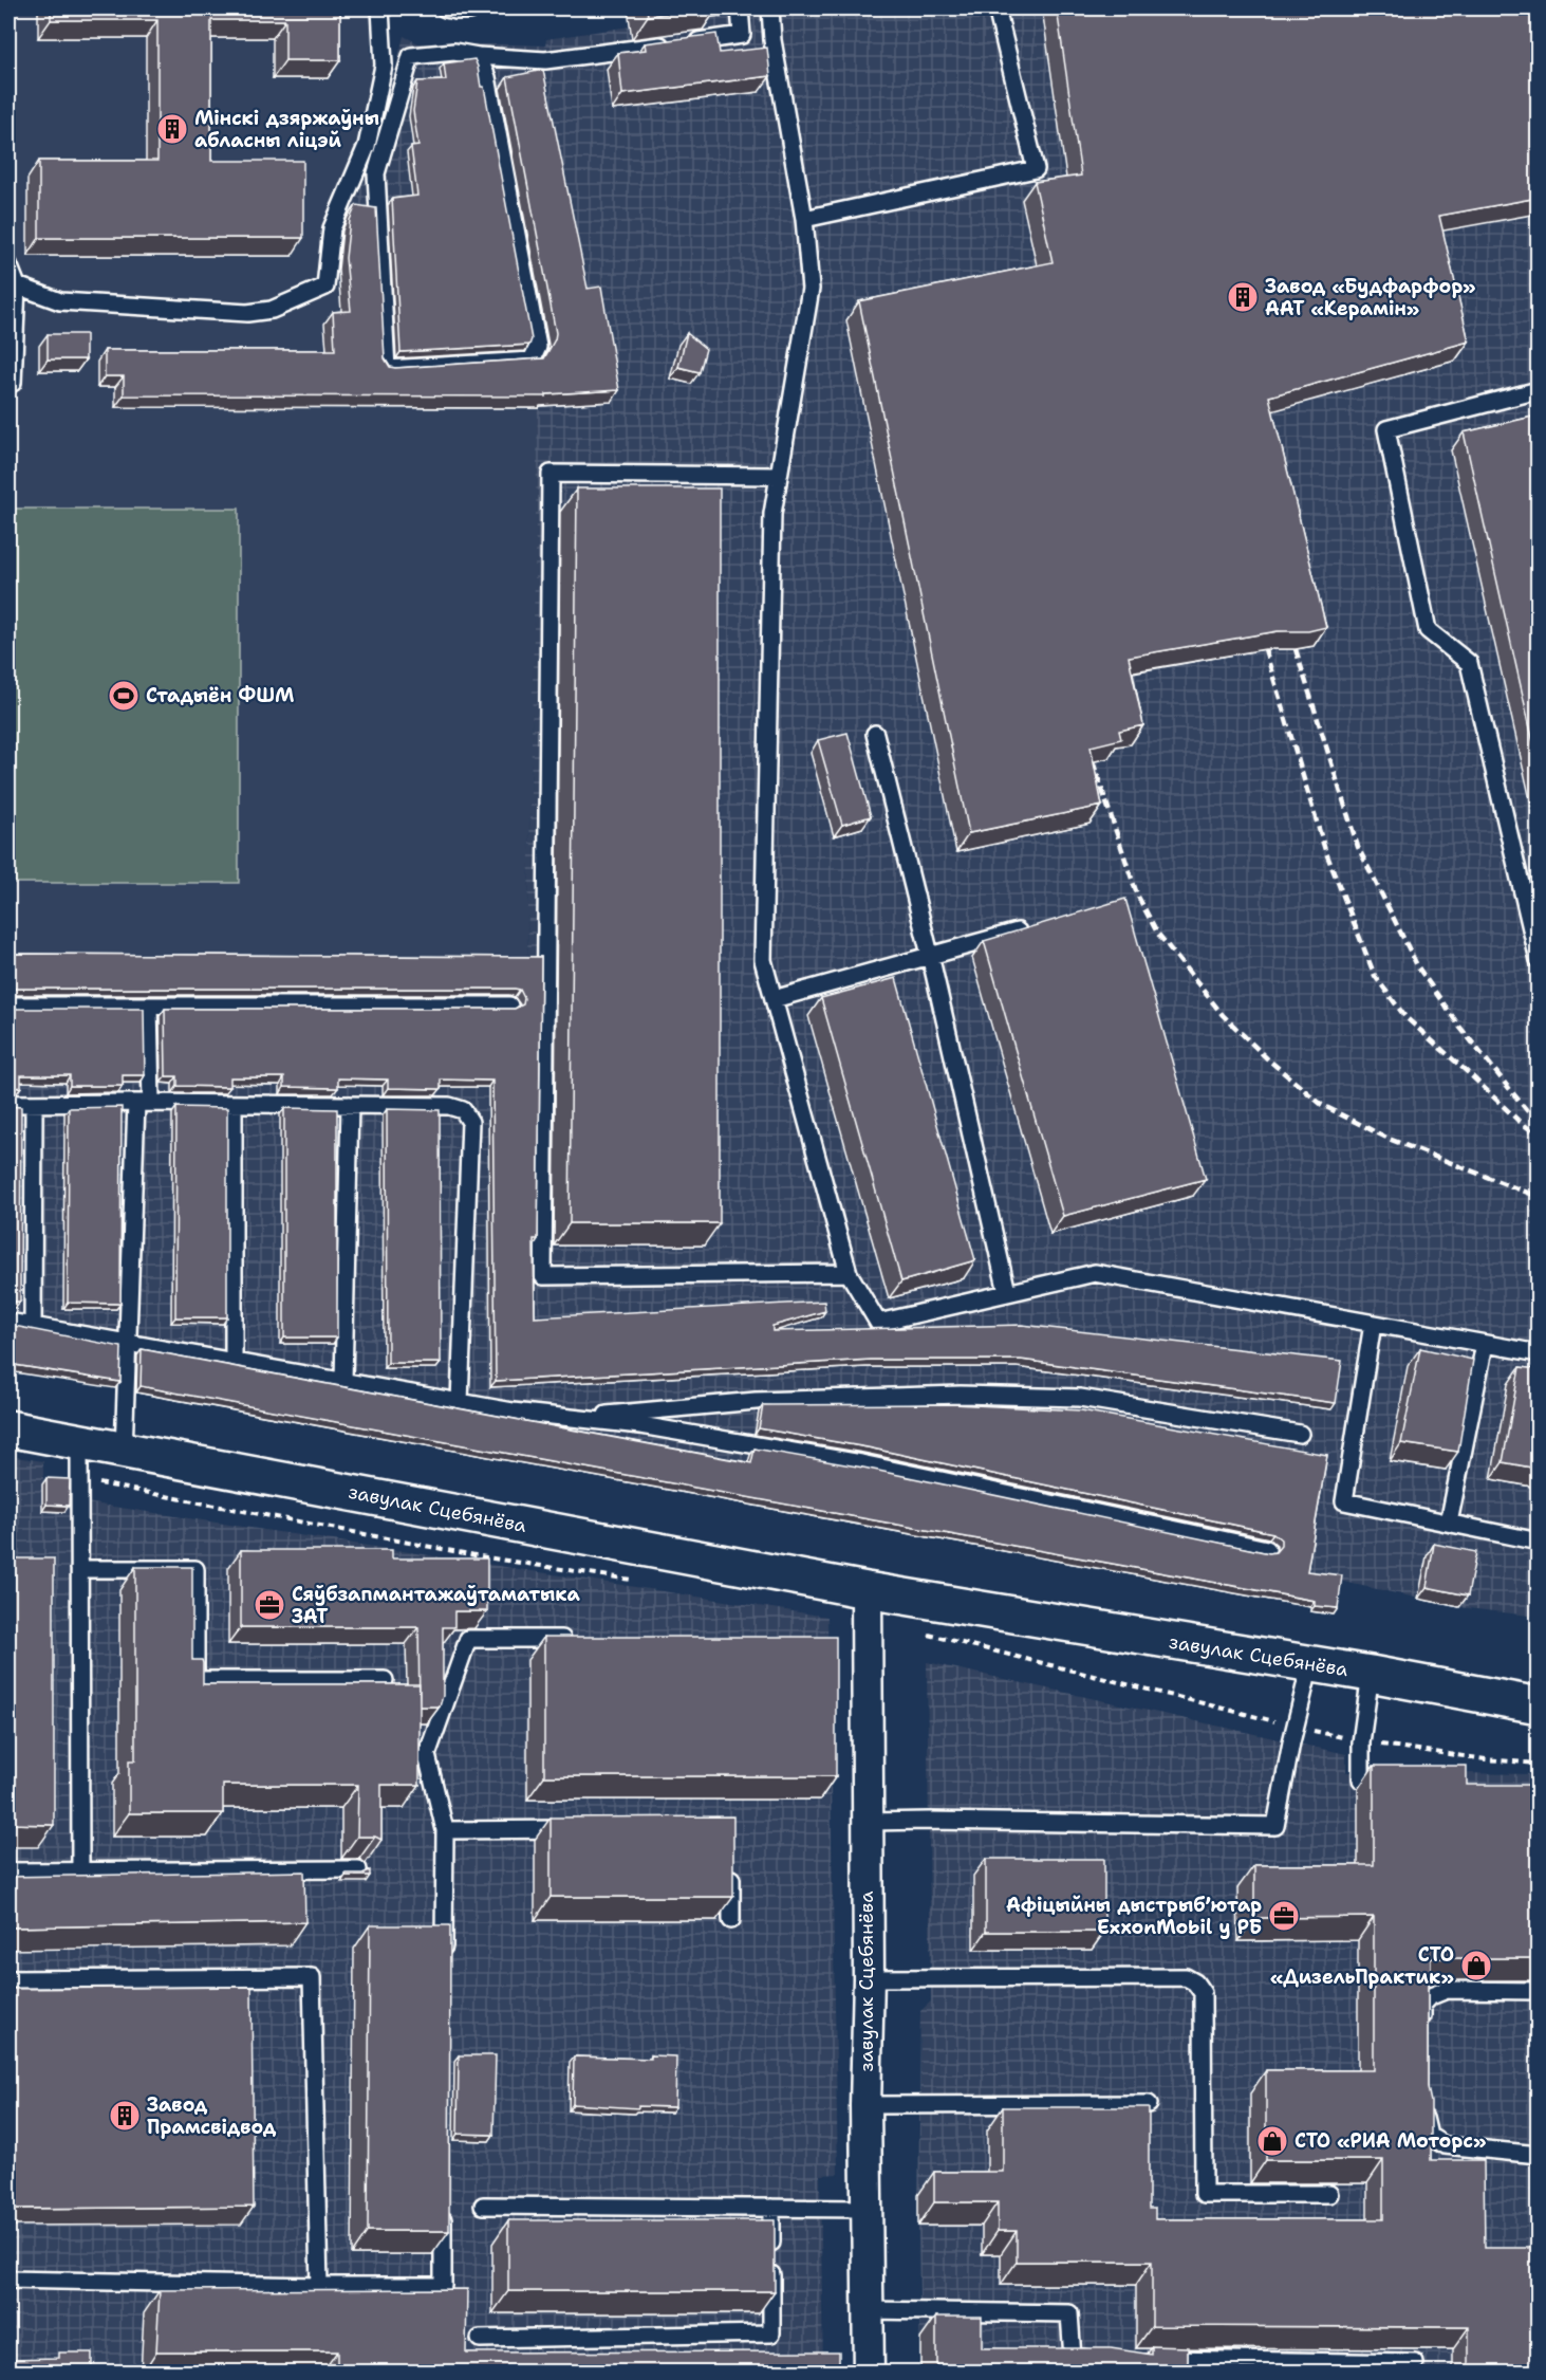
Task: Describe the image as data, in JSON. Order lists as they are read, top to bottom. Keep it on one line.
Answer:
{"streets":{"street":["завулак Сцебянёва"]},"places":{"building":["Мінскі дзяржаўны абласны ліцэй","Завод «Будфарфор» ААТ «Керамін»","Завод Прамсвідвод"],"sports":["Стадыён ФШМ"],"office":["Сяўбзапмантажаўтаматыка ЗАТ","Афіцыйны дыстрыбʼютар ExxonMobil у РБ"],"shop":["СТО «ДизельПрактик»","СТО «РИА Моторс»"]}}
